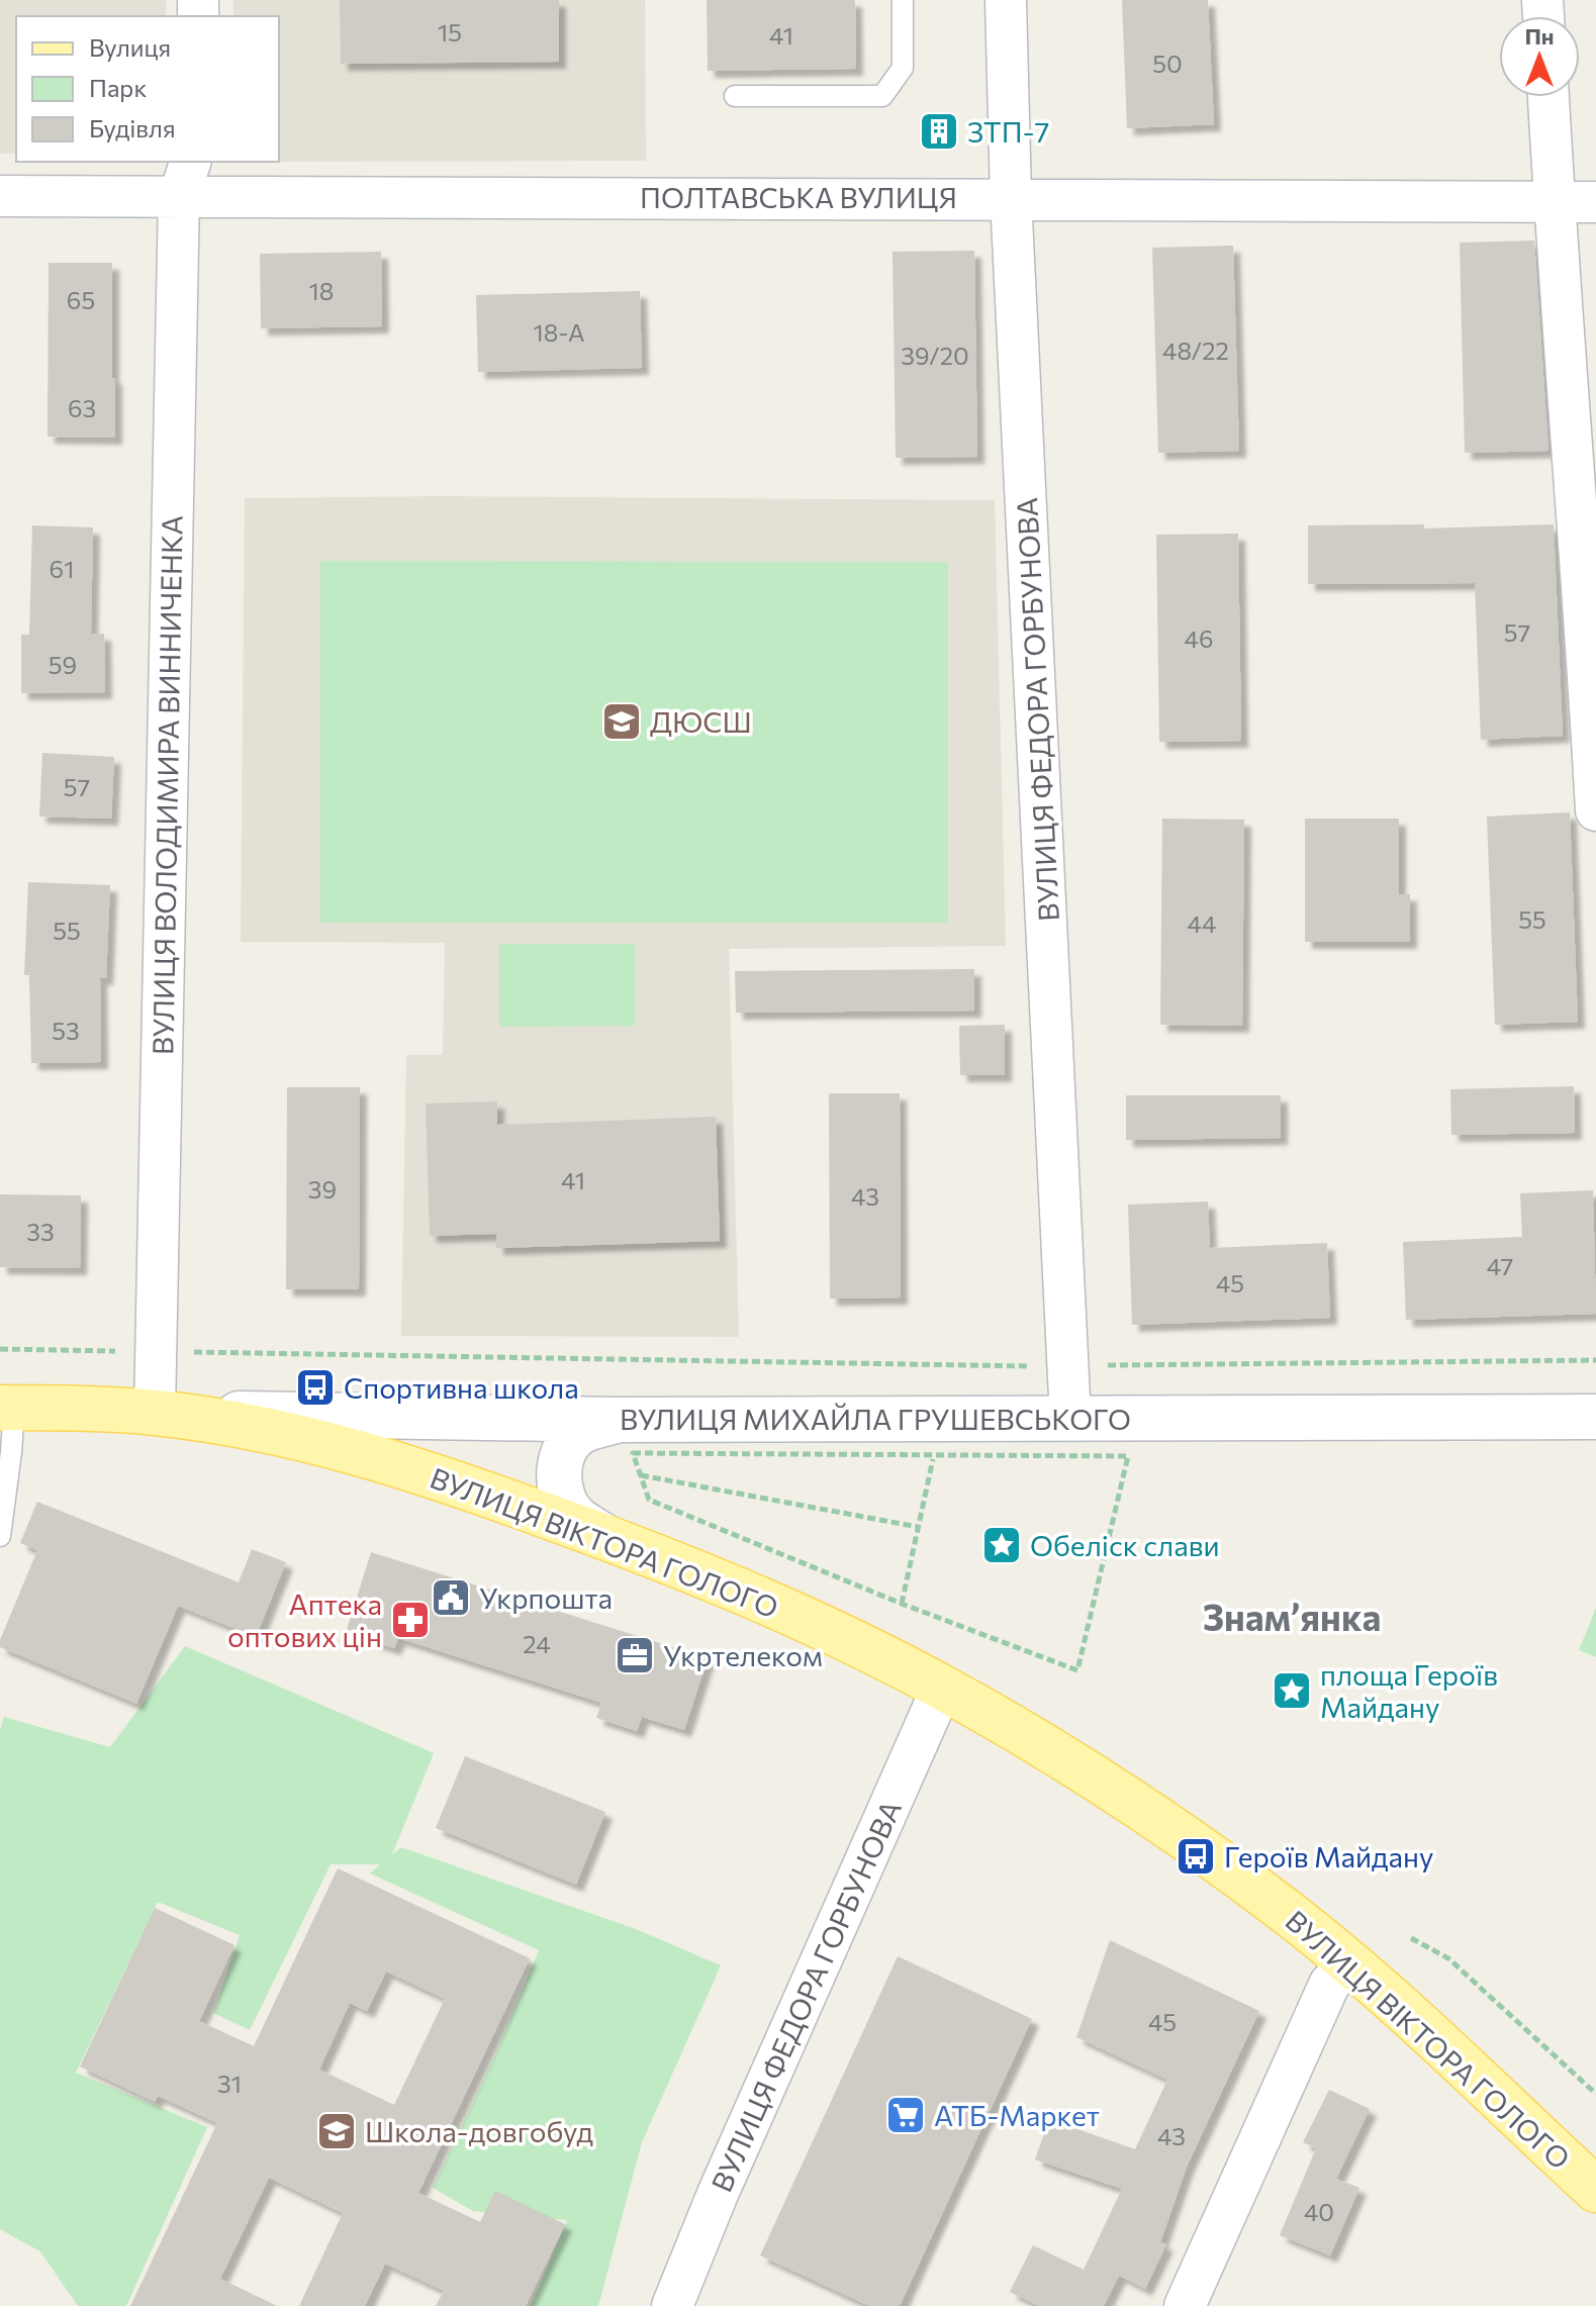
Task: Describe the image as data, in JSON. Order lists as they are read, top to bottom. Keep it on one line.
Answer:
{"streets":{"main road":["ВУЛИЦЯ МИХАЙЛА ГРУШЕВСЬКОГО","ВУЛИЦЯ ВІКТОРА ГОЛОГО"],"street":["ПОЛТАВСЬКА ВУЛИЦЯ","ВУЛИЦЯ ФЕДОРА ГОРБУНОВА","ВУЛИЦЯ ВОЛОДИМИРА ВИННИЧЕНКА"]},"crossings":[["ПОЛТАВСЬКА ВУЛИЦЯ","ВУЛИЦЯ ФЕДОРА ГОРБУНОВА"],["ПОЛТАВСЬКА ВУЛИЦЯ","ВУЛИЦЯ ВОЛОДИМИРА ВИННИЧЕНКА"],["ВУЛИЦЯ ФЕДОРА ГОРБУНОВА","ВУЛИЦЯ МИХАЙЛА ГРУШЕВСЬКОГО"],["ВУЛИЦЯ ФЕДОРА ГОРБУНОВА","ВУЛИЦЯ ВІКТОРА ГОЛОГО"],["ВУЛИЦЯ ВОЛОДИМИРА ВИННИЧЕНКА","ВУЛИЦЯ МИХАЙЛА ГРУШЕВСЬКОГО"],["ВУЛИЦЯ МИХАЙЛА ГРУШЕВСЬКОГО","ВУЛИЦЯ ВІКТОРА ГОЛОГО"]],"districts":["Знам’янка"],"places":{"building":["ЗТП-7"],"school or university":["ДЮСШ","Школа-довгобуд"],"bus stop":["Спортивна школа","Героїв Майдану"],"place":["Обеліск слави","площа Героїв Майдану"],"public building":["Укрпошта"],"pharmacy":["Аптека оптових цін"],"office":["Укртелеком"],"supermarket":["АТБ-Маркет"]},"house_numbers":["15","41","50","18","65","18-А","48/22","39/20","63","61","57","46","59","57","55","44","55","53","41","39","43","33","47","45","24","45","31","43","40"],"legend":["Вулиця","Парк","Будівля"],"north":"top"}
